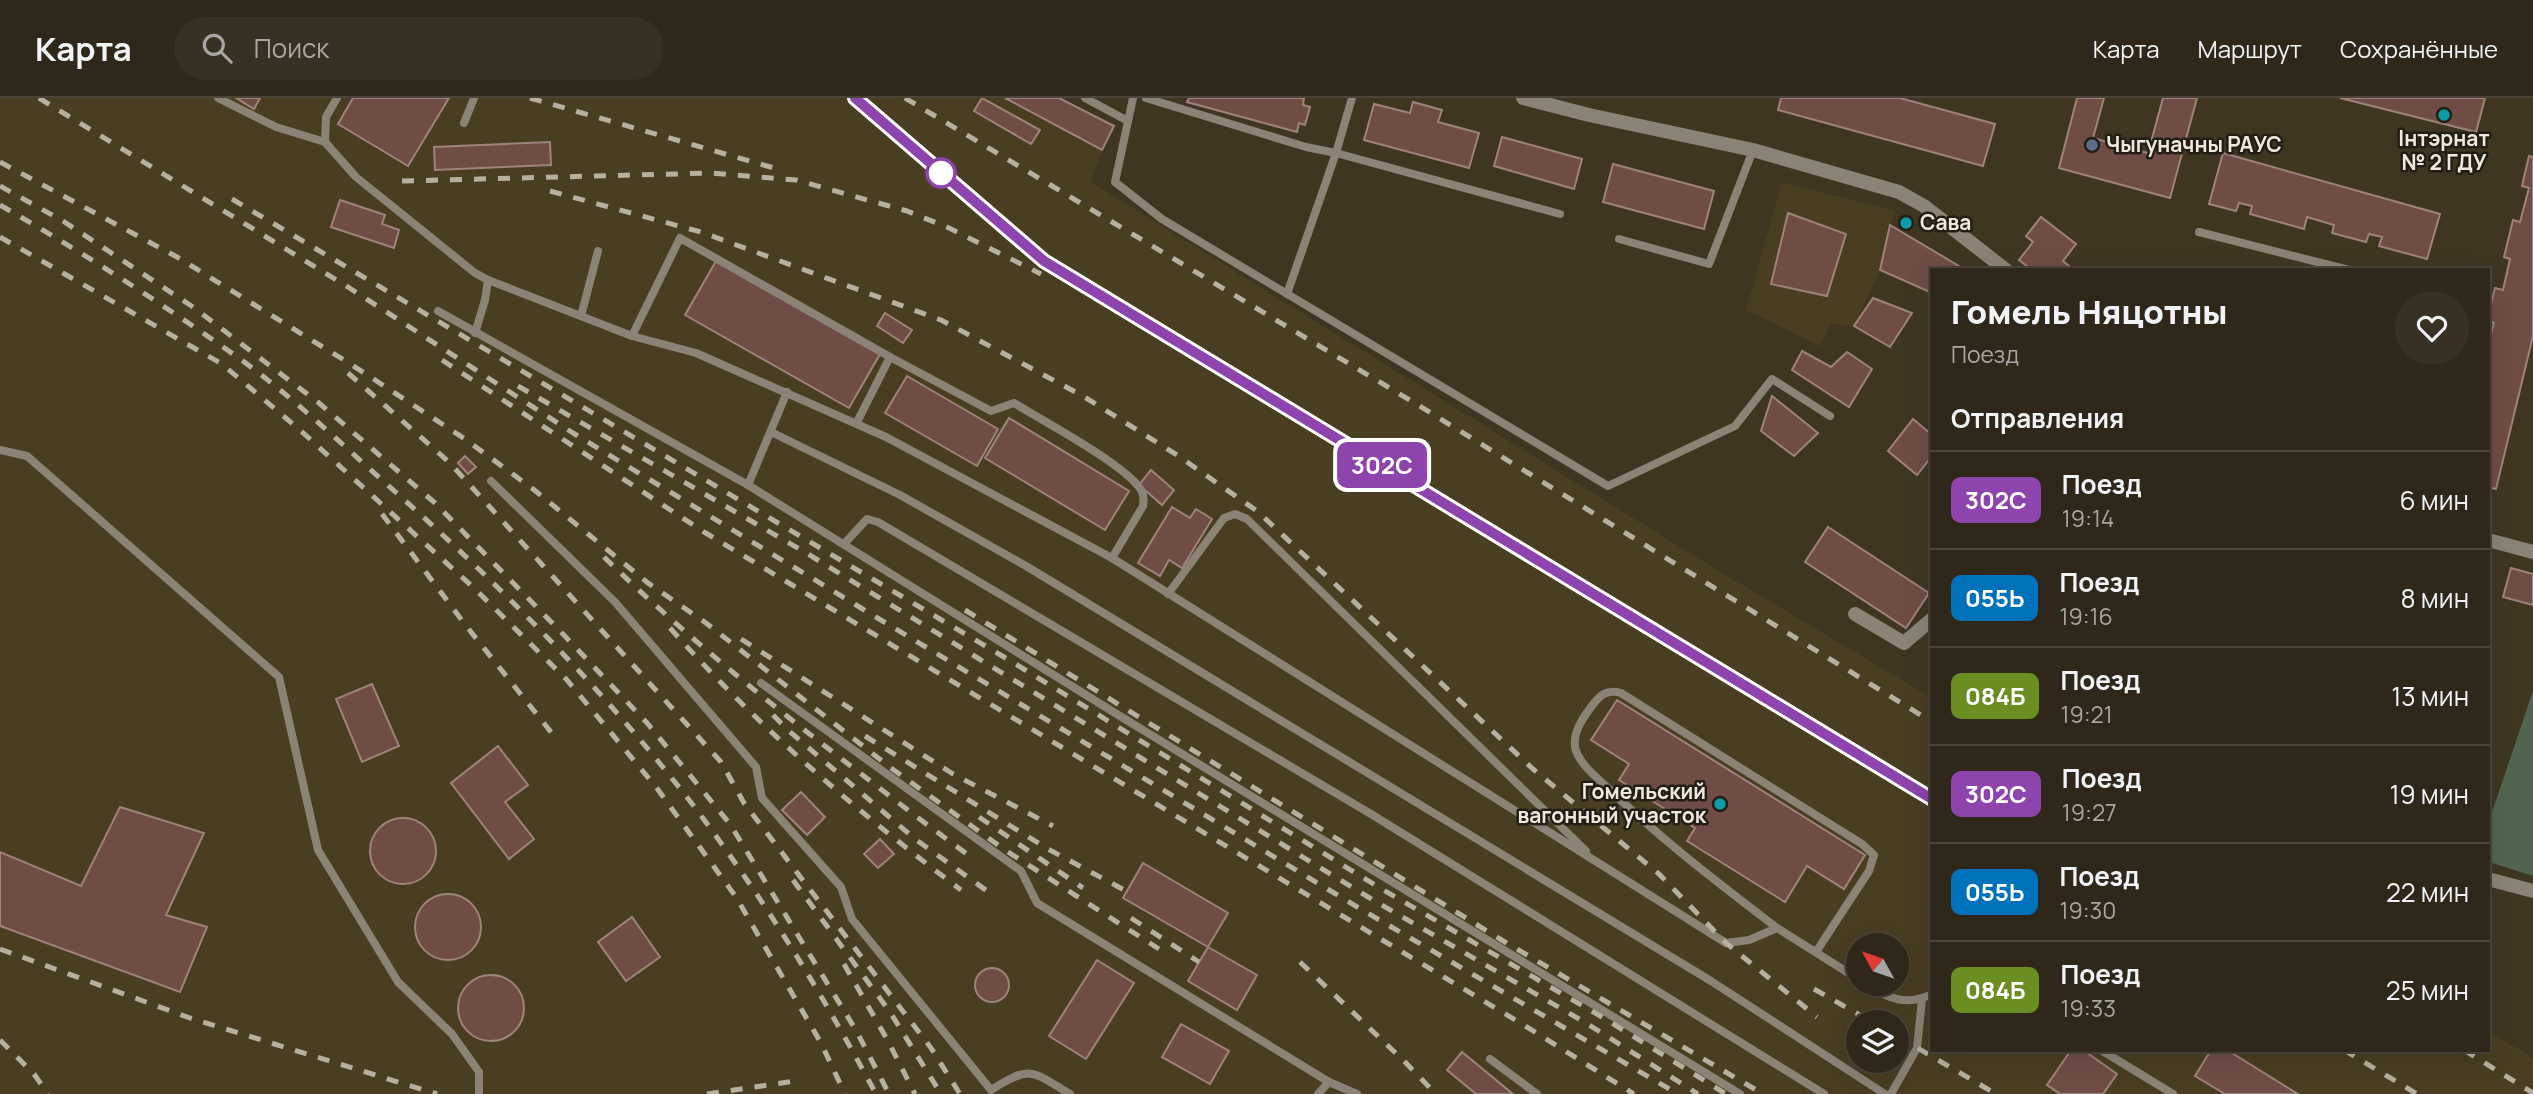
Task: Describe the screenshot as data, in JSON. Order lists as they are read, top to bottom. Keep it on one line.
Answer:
{"places":["Інтэрнат № 2 ГДУ","Чыгуначны РАУС","Сава","Гомельский вагонный участок"],"north":"top left","page":{"header":"Карта","search":"Поиск","nav":["Карта","Маршрут","Сохранённые"],"on_map":"302С","heading":[["Гомель Няцотны","Поезд"],"Отправления"],"list":[{"mark":"302С","name":"Поезд","note":"19:14","value":"6 мин"},{"mark":"055Ь","name":"Поезд","note":"19:16","value":"8 мин"},{"mark":"084Б","name":"Поезд","note":"19:21","value":"13 мин"},{"mark":"302С","name":"Поезд","note":"19:27","value":"19 мин"},{"mark":"055Ь","name":"Поезд","note":"19:30","value":"22 мин"},{"mark":"084Б","name":"Поезд","note":"19:33","value":"25 мин"}]}}
